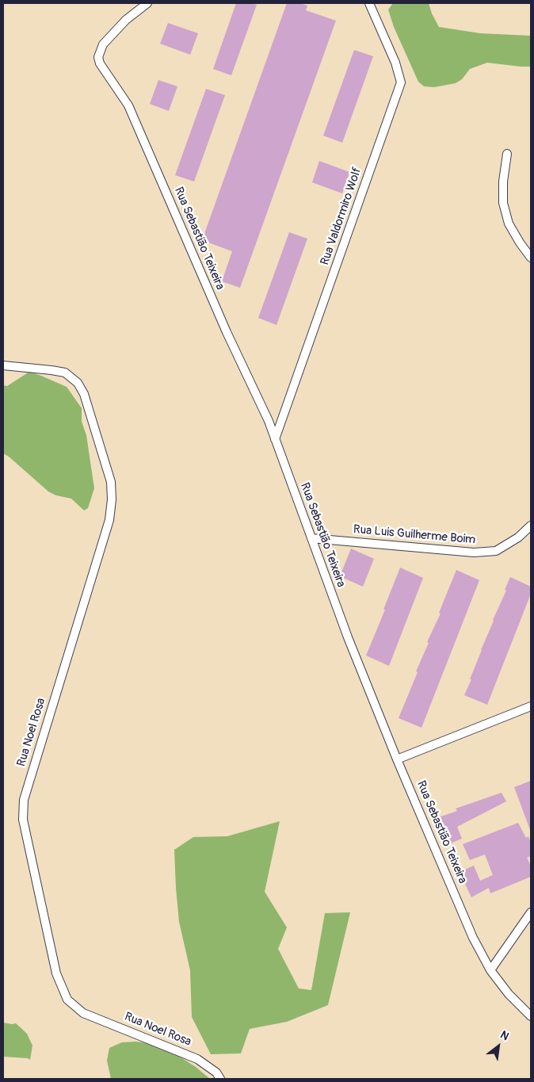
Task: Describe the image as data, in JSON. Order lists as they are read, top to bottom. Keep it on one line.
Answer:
{"streets":{"street":["Rua Valdormiro Wolf","Rua Sebastião Teixeira","Rua Luis Guilherme Boim","Rua Noel Rosa"]},"crossings":[["Rua Valdormiro Wolf","Rua Sebastião Teixeira"],["Rua Sebastião Teixeira","Rua Luis Guilherme Boim"]],"north":"top right"}
